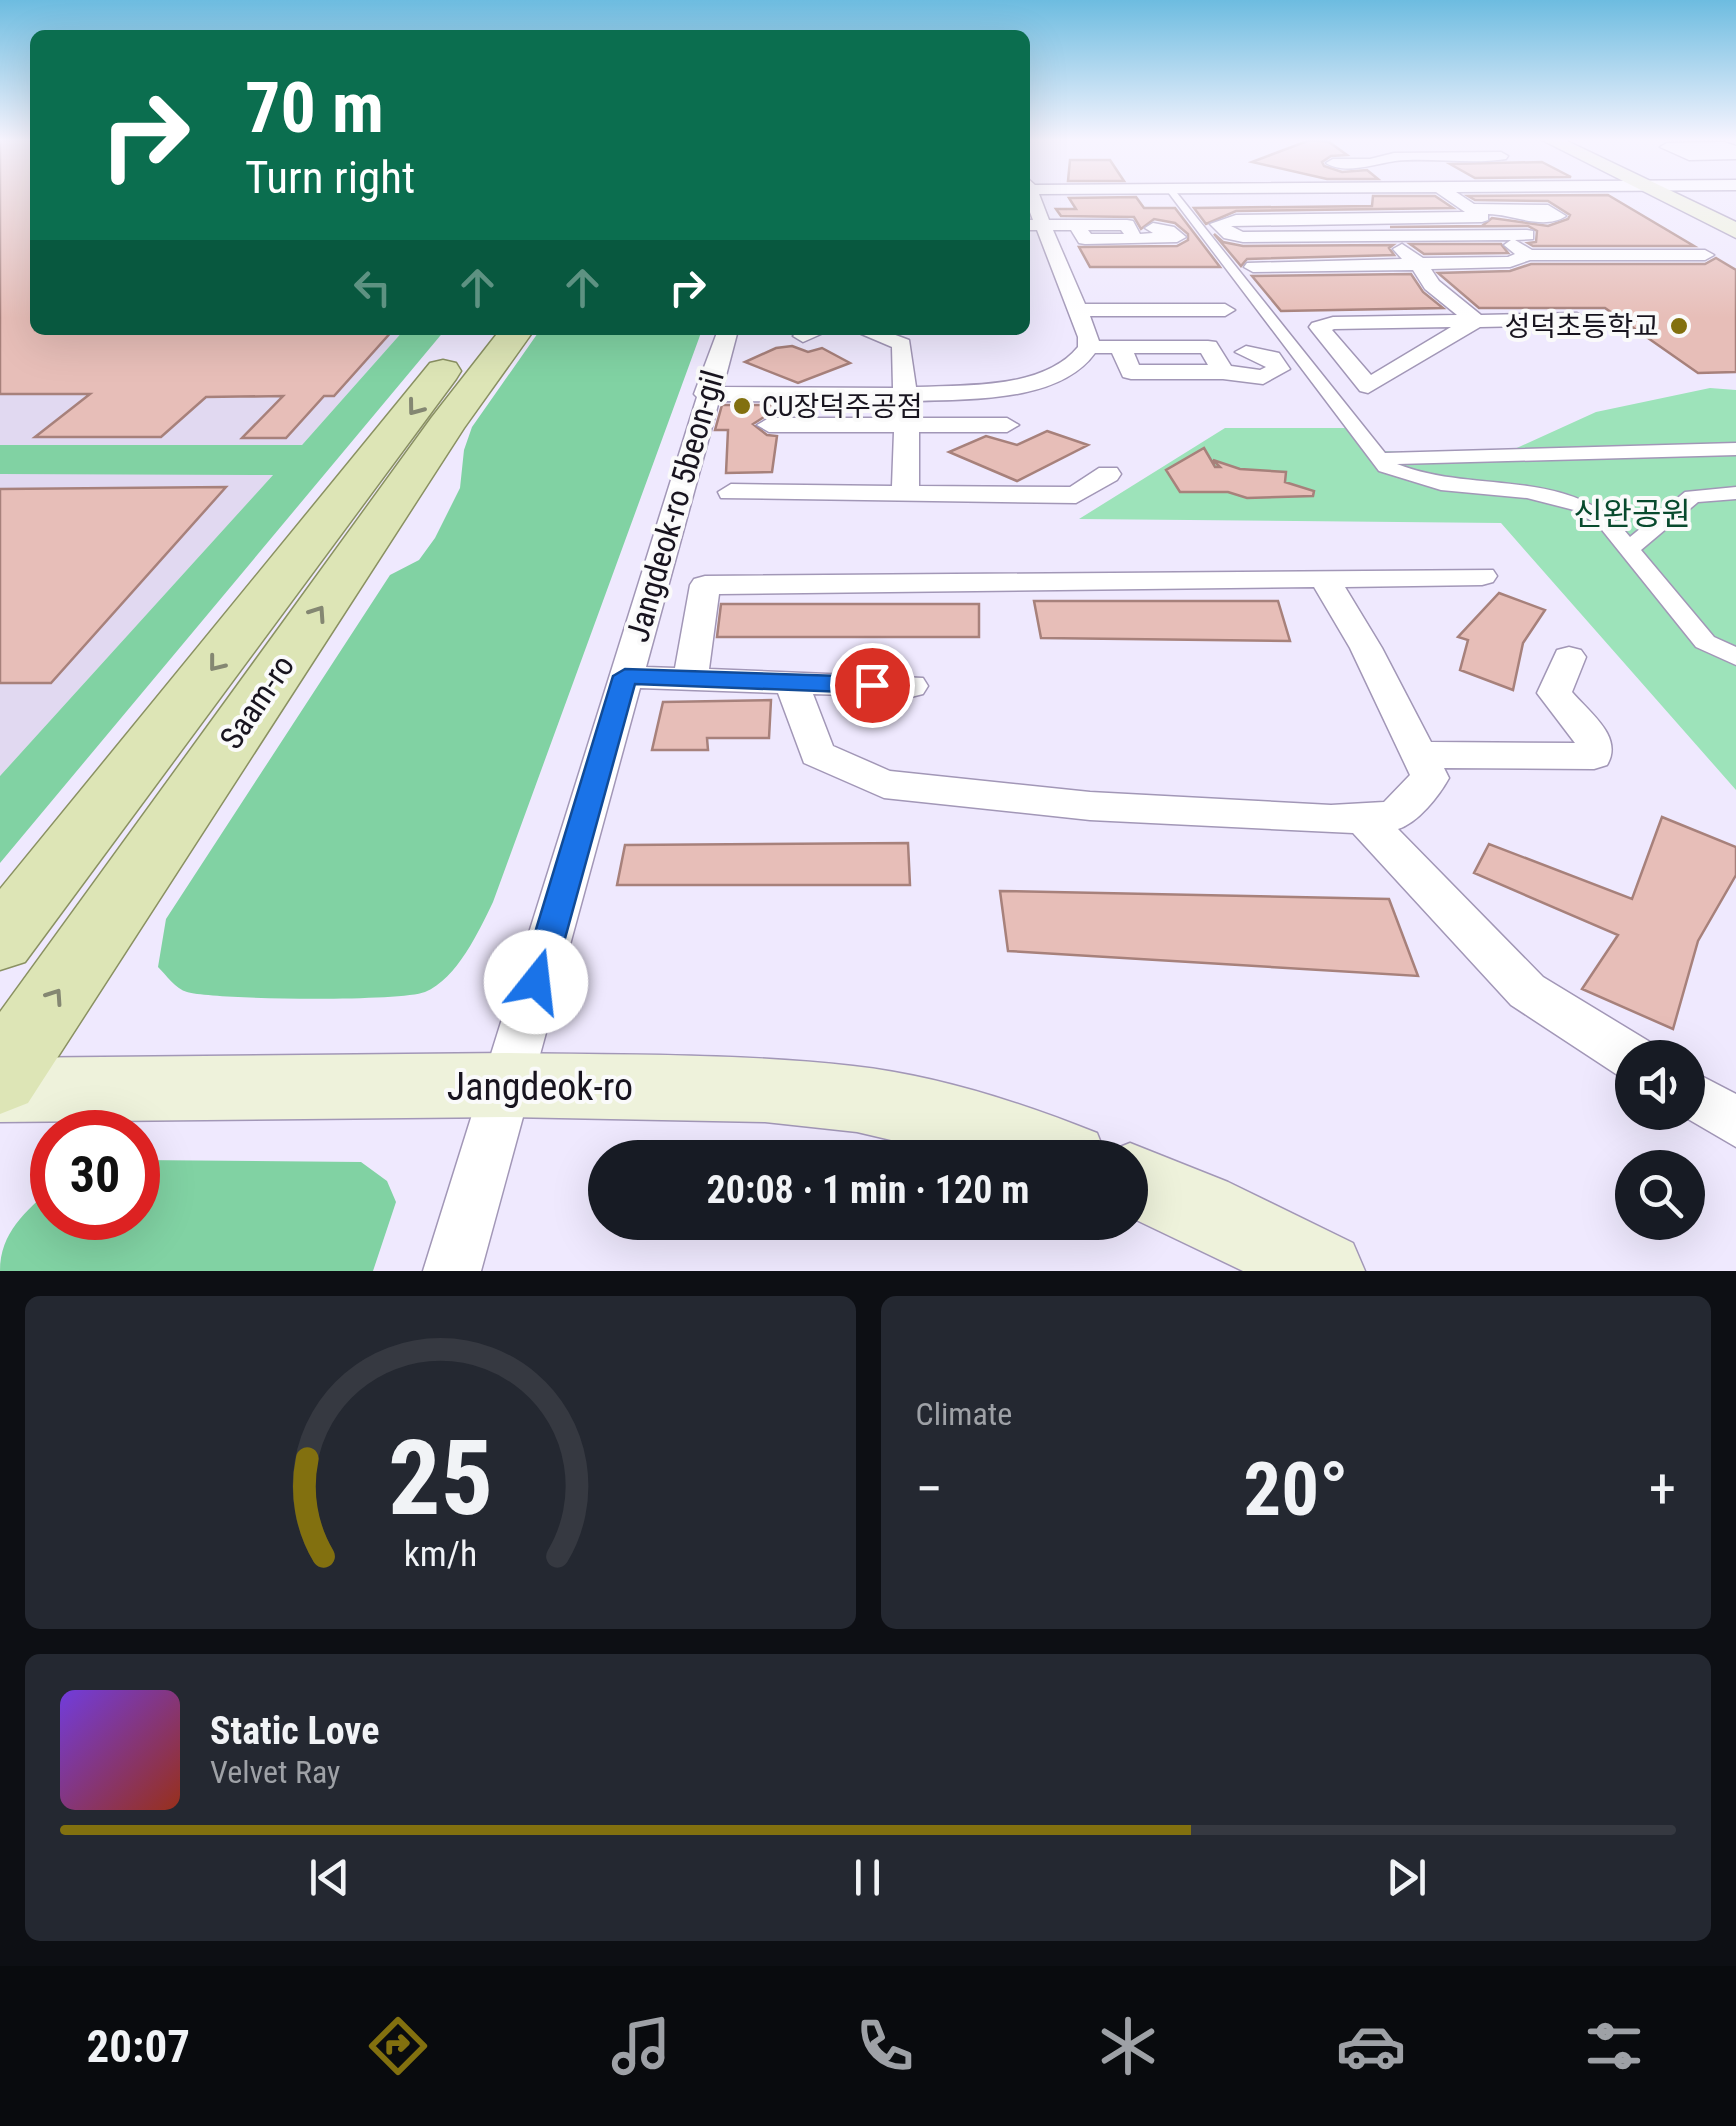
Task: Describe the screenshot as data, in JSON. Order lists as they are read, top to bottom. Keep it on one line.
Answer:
{"streets":{"main road":["Saam-ro","Jangdeok-ro"],"street":["Jangdeok-ro 5beon-gil"]},"crossings":[["Jangdeok-ro 5beon-gil","Jangdeok-ro"]],"parks":["신완공원"],"places":["성덕초등학교","CU장덕주공점"],"page":{"turn":["70 m","Turn right"],"limit":"30","trip":"20:08 · 1 min · 120 m","tile":"Climate","heat":["−","20°","+"],"song":["Static Love","Velvet Ray"],"tabs":"20:07","gauge":["25","km/h"]}}
